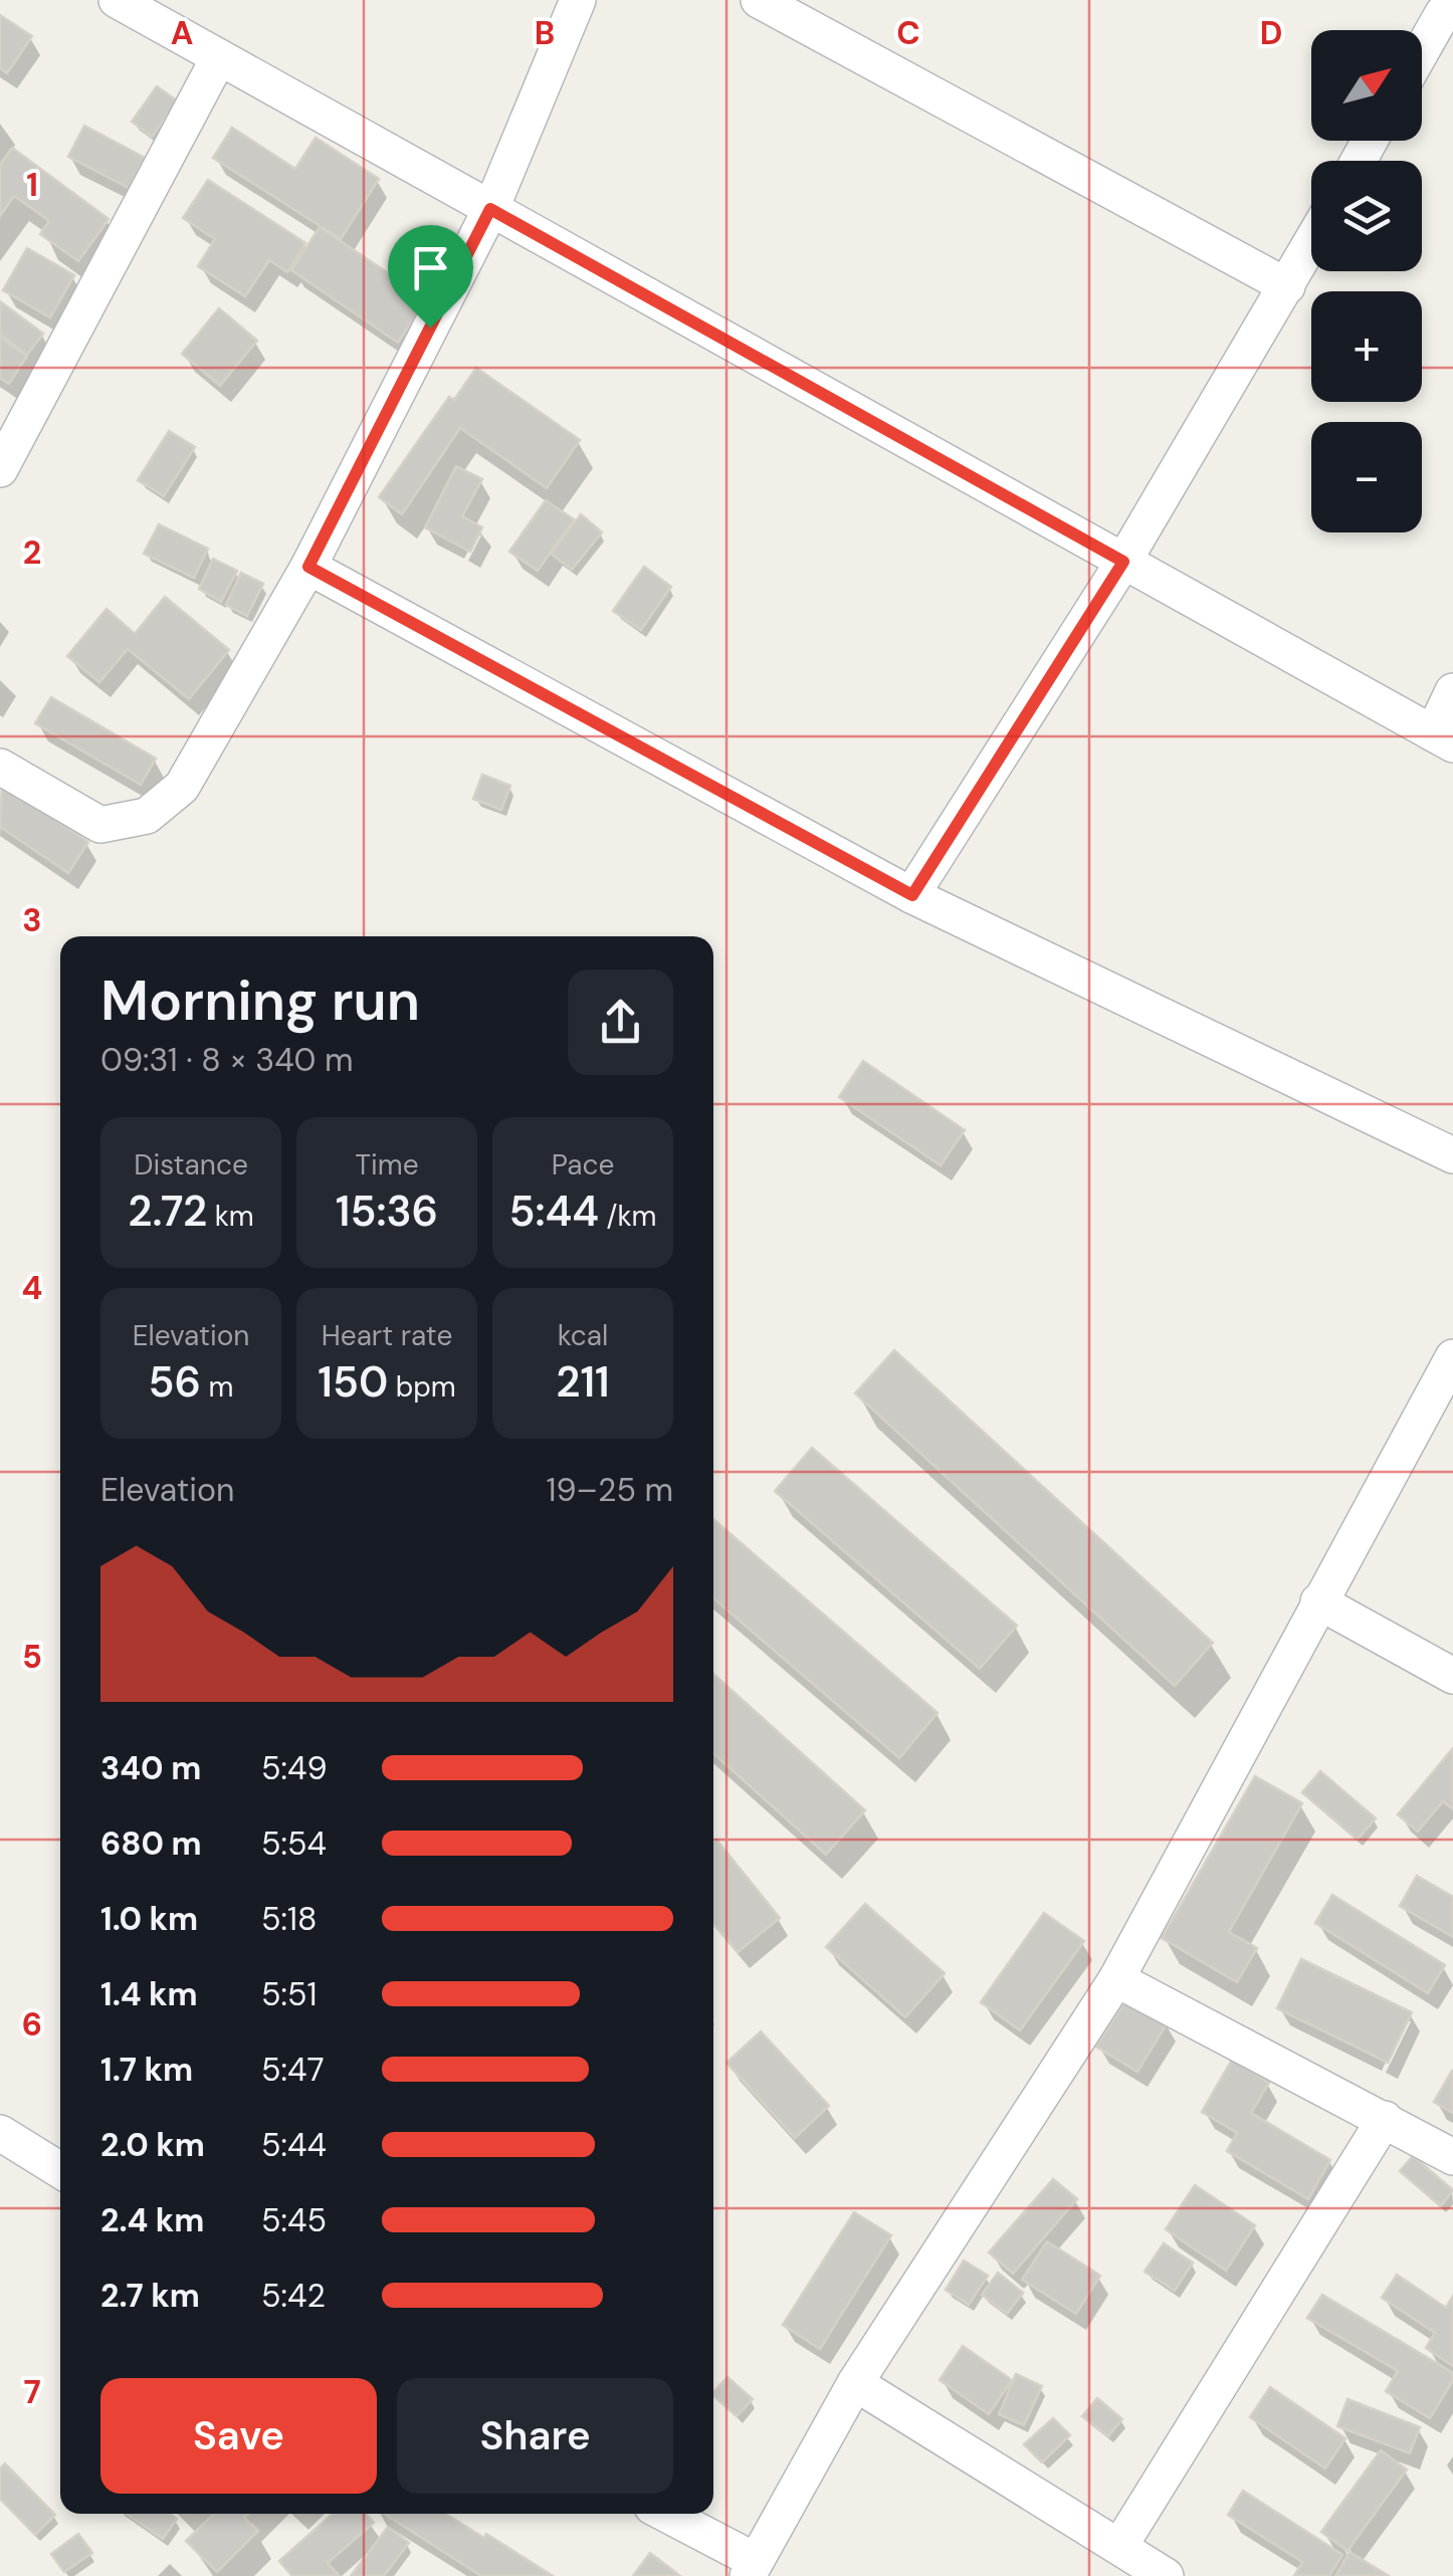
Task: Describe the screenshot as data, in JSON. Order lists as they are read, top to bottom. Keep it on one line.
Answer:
{"north":"top right","page":{"map_buttons":["+","−"],"heading":["Morning run","09:31 · 8 × 340 m"],"stats":[["Distance","2.72 km"],["Time","15:36"],["Pace","5:44 /km"],["Elevation","56 m"],["Heart rate","150 bpm"],["kcal","211"]],"chart":["Elevation","19–25 m"],"list":[{"name":"340 m","note":"5:49"},{"name":"680 m","note":"5:54"},{"name":"1.0 km","note":"5:18"},{"name":"1.4 km","note":"5:51"},{"name":"1.7 km","note":"5:47"},{"name":"2.0 km","note":"5:44"},{"name":"2.4 km","note":"5:45"},{"name":"2.7 km","note":"5:42"}],"buttons":["Save","Share"]},"grid":{"columns":["A","B","C","D"],"rows":["1","2","3","4","5","6","7"]}}
